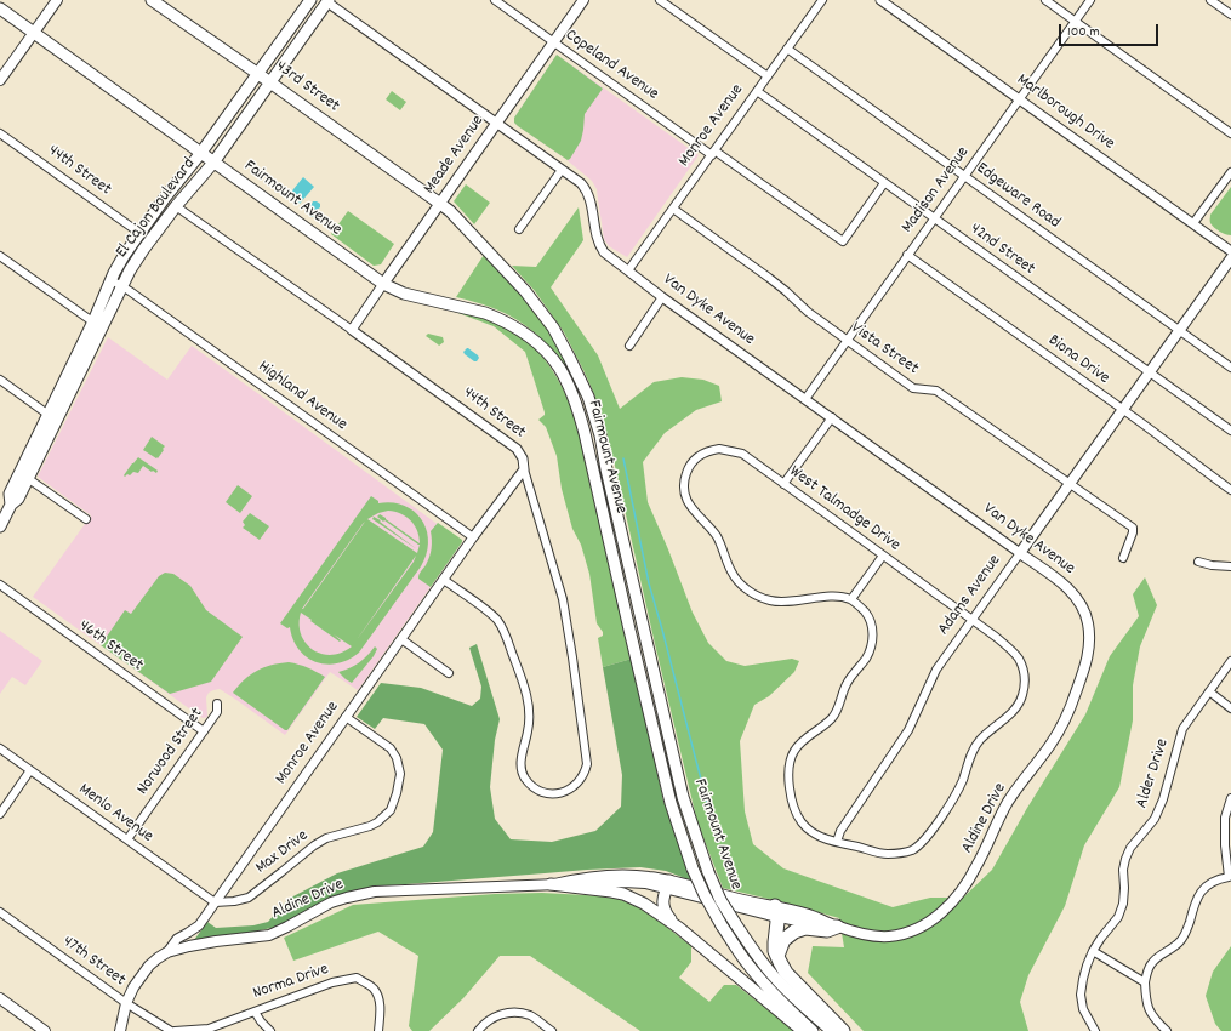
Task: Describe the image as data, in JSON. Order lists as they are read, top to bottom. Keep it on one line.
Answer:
{"streets":{"main road":["43rd Street","Monroe Avenue","Meade Avenue","Fairmount Avenue","El Cajon Boulevard","Van Dyke Avenue","Adams Avenue","Aldine Drive"],"street":["Copeland Avenue","Marlborough Drive","44th Street","Madison Avenue","Edgeware Road","42nd Street","Vista Street","Biona Drive","Highland Avenue","West Talmadge Drive","46th Street","Norwood Street","Alder Drive","Menlo Avenue","Max Drive","47th Street","Norma Drive"]},"crossings":[["Copeland Avenue","Monroe Avenue"],["Copeland Avenue","Meade Avenue"],["Copeland Avenue","42nd Street"],["43rd Street","Meade Avenue"],["43rd Street","Fairmount Avenue"],["43rd Street","El Cajon Boulevard"],["Marlborough Drive","Madison Avenue"],["Monroe Avenue","44th Street"],["Monroe Avenue","Edgeware Road"],["Monroe Avenue","42nd Street"],["Monroe Avenue","Van Dyke Avenue"],["Monroe Avenue","Vista Street"],["Monroe Avenue","Highland Avenue"],["Monroe Avenue","Menlo Avenue"],["Monroe Avenue","Aldine Drive"],["Monroe Avenue","Max Drive"],["Monroe Avenue","47th Street"],["Meade Avenue","44th Street"],["Meade Avenue","Fairmount Avenue"],["Meade Avenue","Van Dyke Avenue"],["44th Street","El Cajon Boulevard"],["Madison Avenue","Edgeware Road"],["Madison Avenue","42nd Street"],["Madison Avenue","Van Dyke Avenue"],["Madison Avenue","Vista Street"],["Madison Avenue","Biona Drive"],["Edgeware Road","Adams Avenue"],["Fairmount Avenue","El Cajon Boulevard"],["El Cajon Boulevard","Van Dyke Avenue"],["El Cajon Boulevard","Highland Avenue"],["42nd Street","Adams Avenue"],["Van Dyke Avenue","Adams Avenue"],["Van Dyke Avenue","Aldine Drive"],["Vista Street","Adams Avenue"],["Biona Drive","Adams Avenue"],["West Talmadge Drive","Adams Avenue"],["46th Street","Norwood Street"],["Norwood Street","Menlo Avenue"],["Menlo Avenue","Max Drive"]],"scale_bar":"100 m"}
